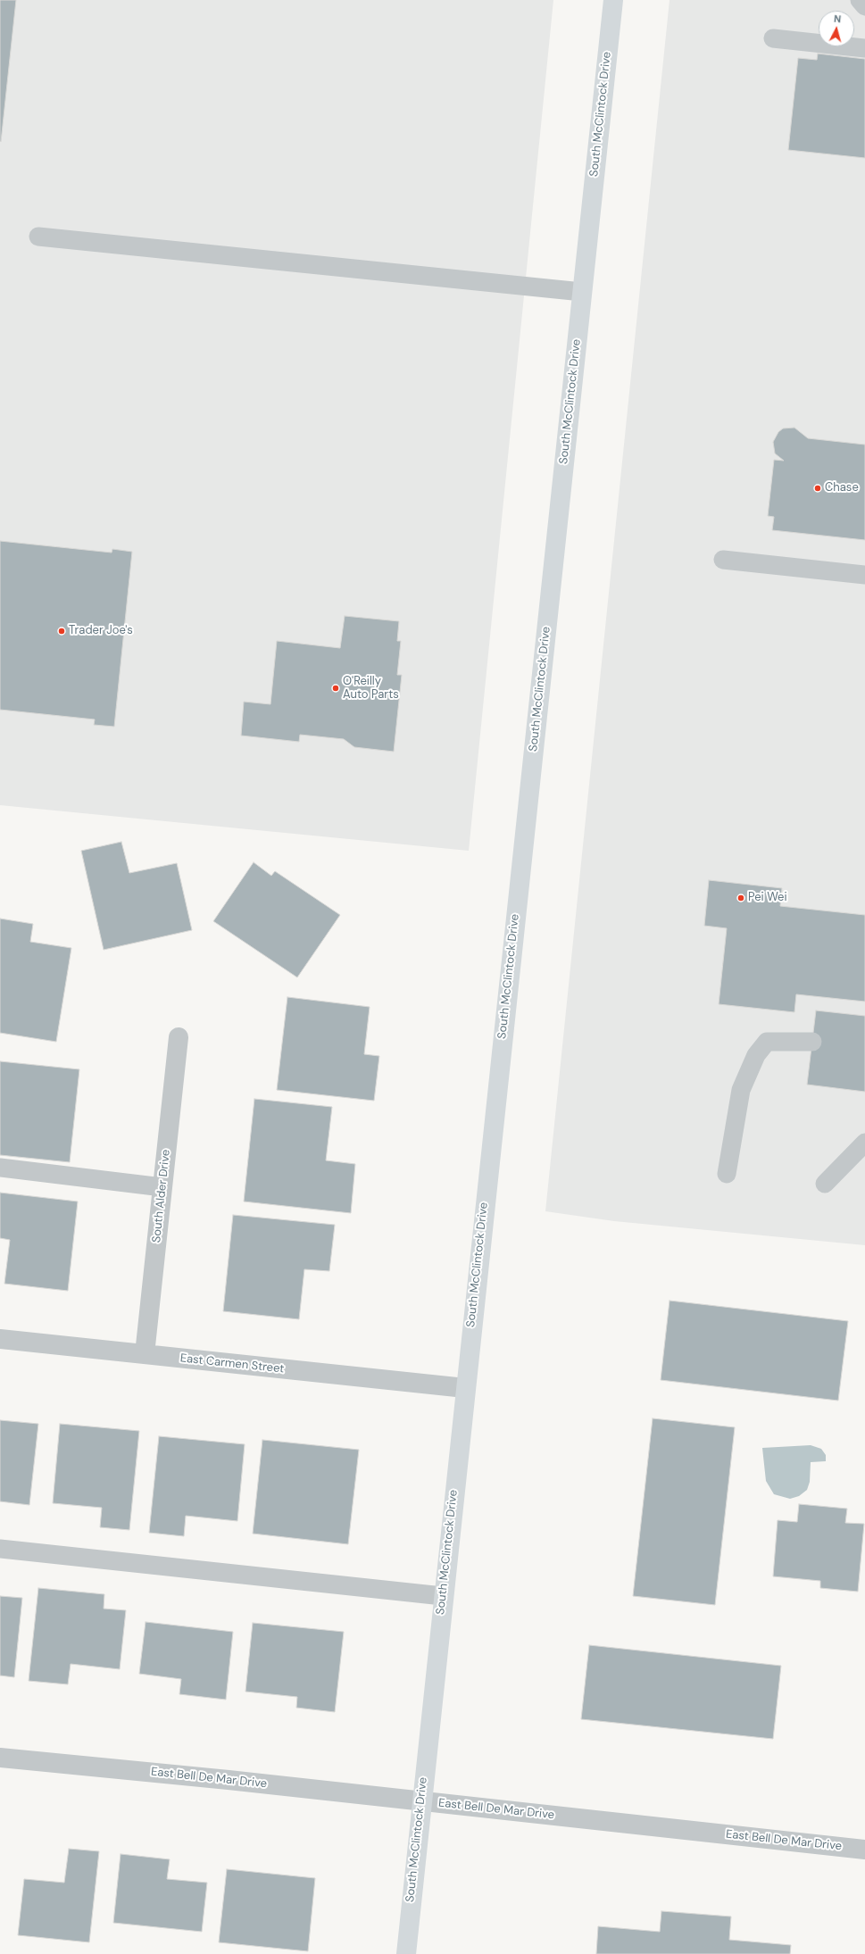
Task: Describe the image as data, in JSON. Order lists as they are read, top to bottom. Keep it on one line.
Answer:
{"streets":{"main road":["South McClintock Drive"],"street":["South Alder Drive","East Carmen Street","East Bell De Mar Drive"]},"crossings":[["South McClintock Drive","East Carmen Street"],["South McClintock Drive","East Bell De Mar Drive"],["South Alder Drive","East Carmen Street"]],"places":["Chase","Trader Joe's","O'Reilly Auto Parts","Pei Wei"],"north":"top"}
